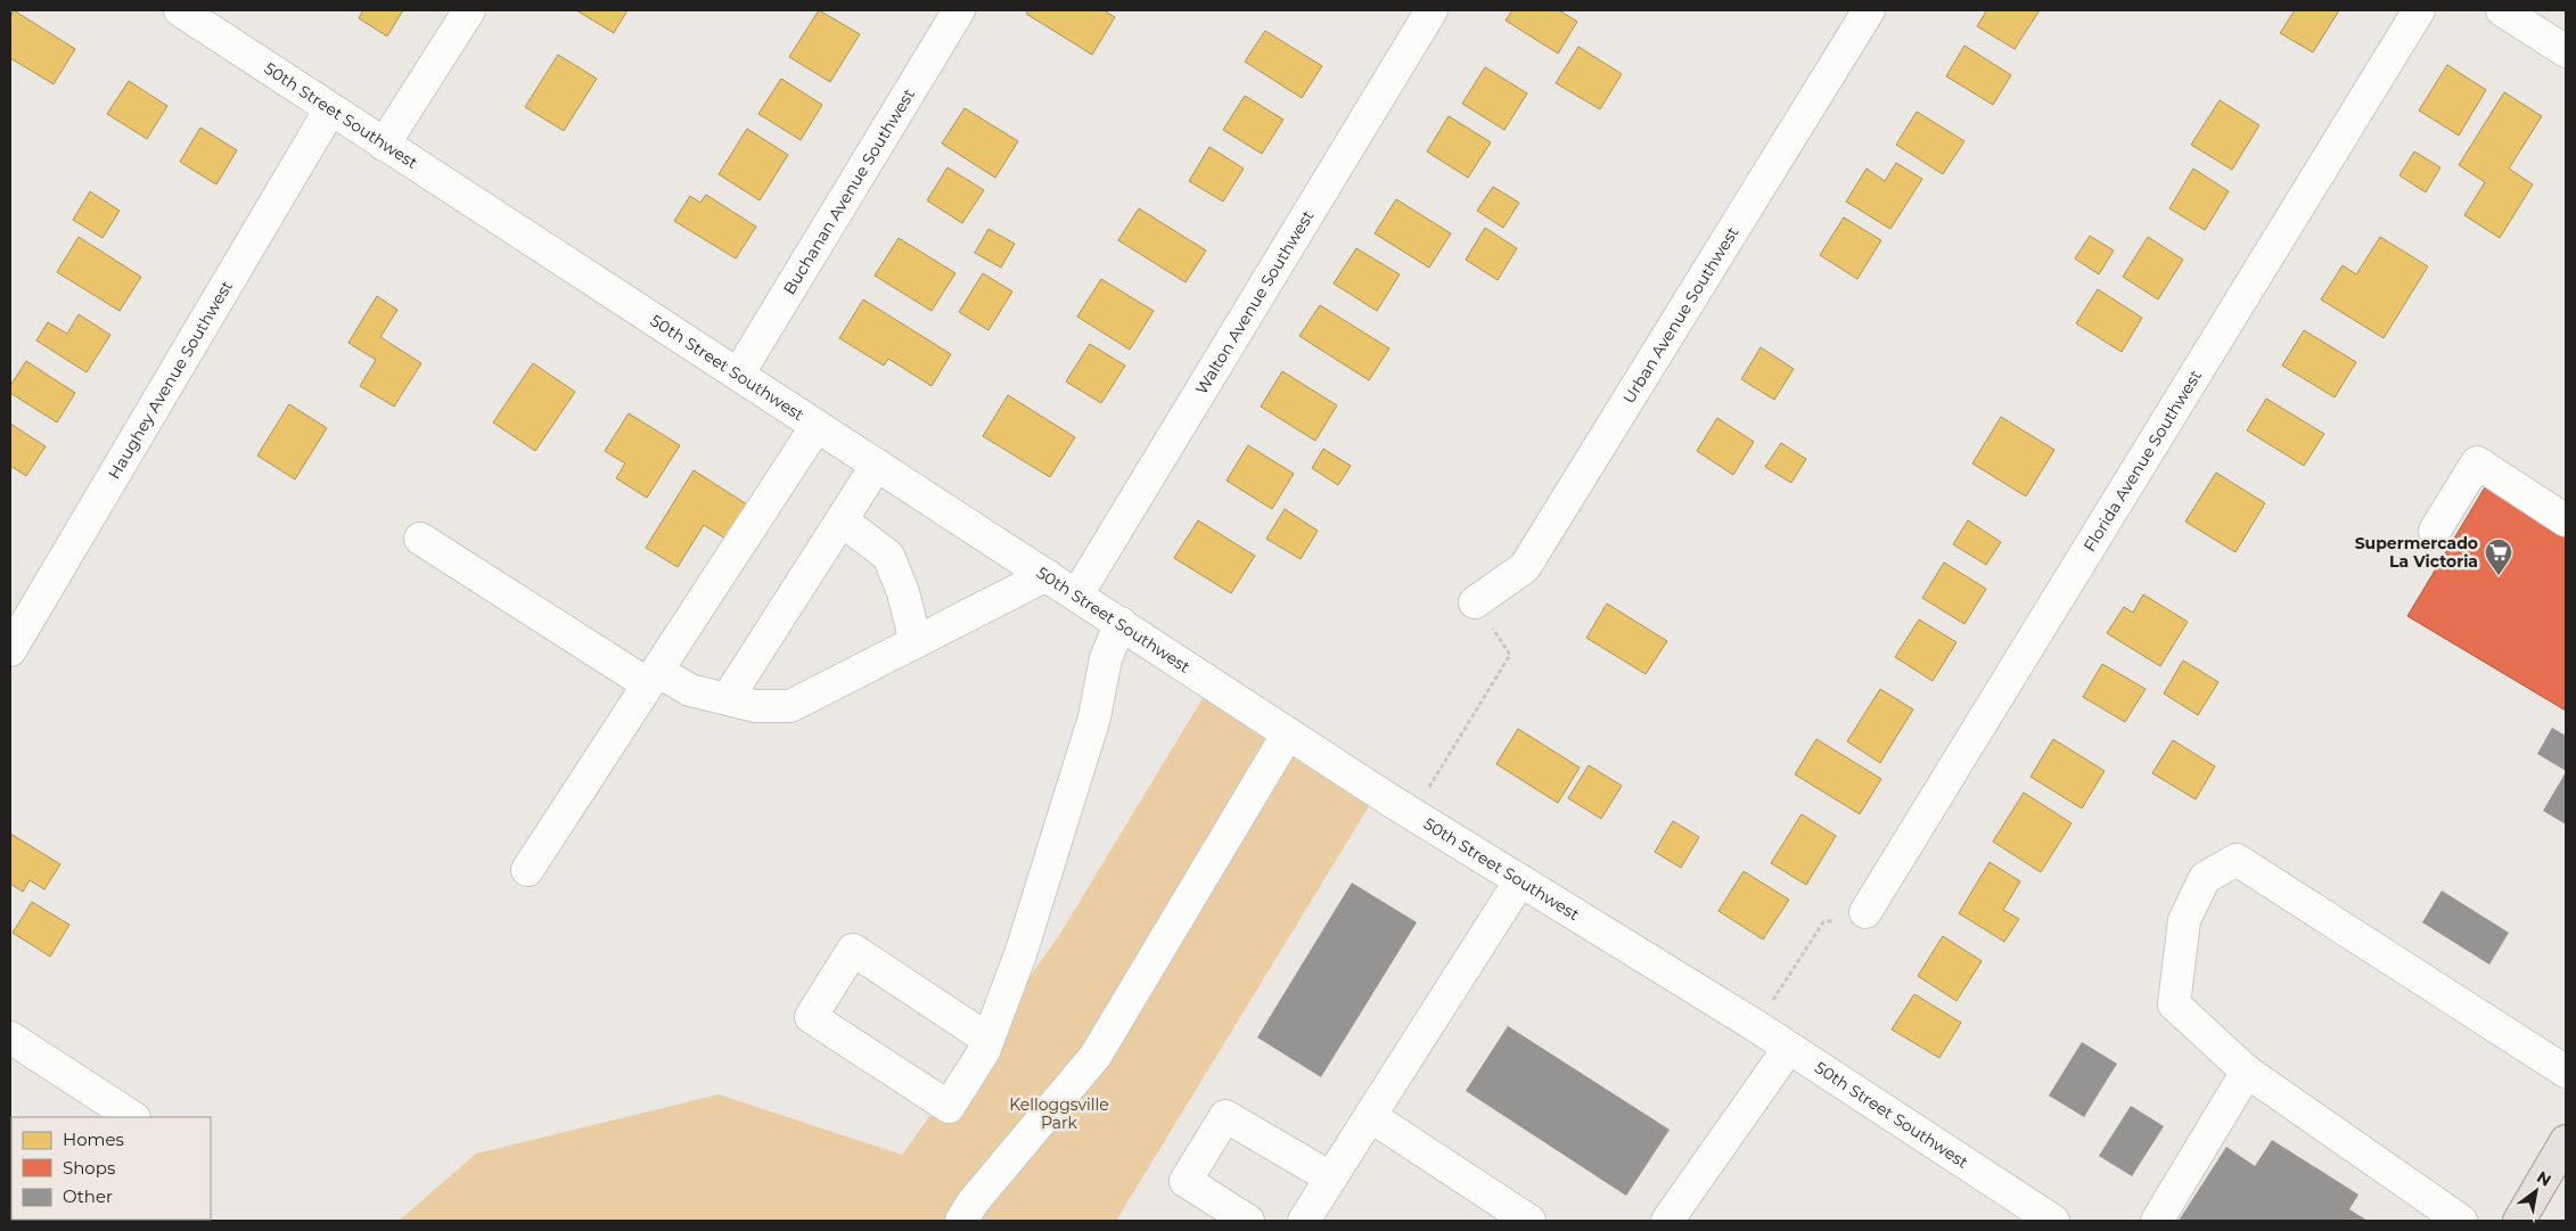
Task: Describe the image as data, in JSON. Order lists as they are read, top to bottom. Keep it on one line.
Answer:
{"streets":{"street":["50th Street Southwest","Buchanan Avenue Southwest","Walton Avenue Southwest","Urban Avenue Southwest","Haughey Avenue Southwest","Florida Avenue Southwest"]},"crossings":[["50th Street Southwest","Buchanan Avenue Southwest"],["50th Street Southwest","Walton Avenue Southwest"],["50th Street Southwest","Haughey Avenue Southwest"]],"parks":["Kelloggsville Park"],"places":{"supermarket":["Supermercado La Victoria"]},"legend":["Homes","Shops","Other"],"north":"top right"}
